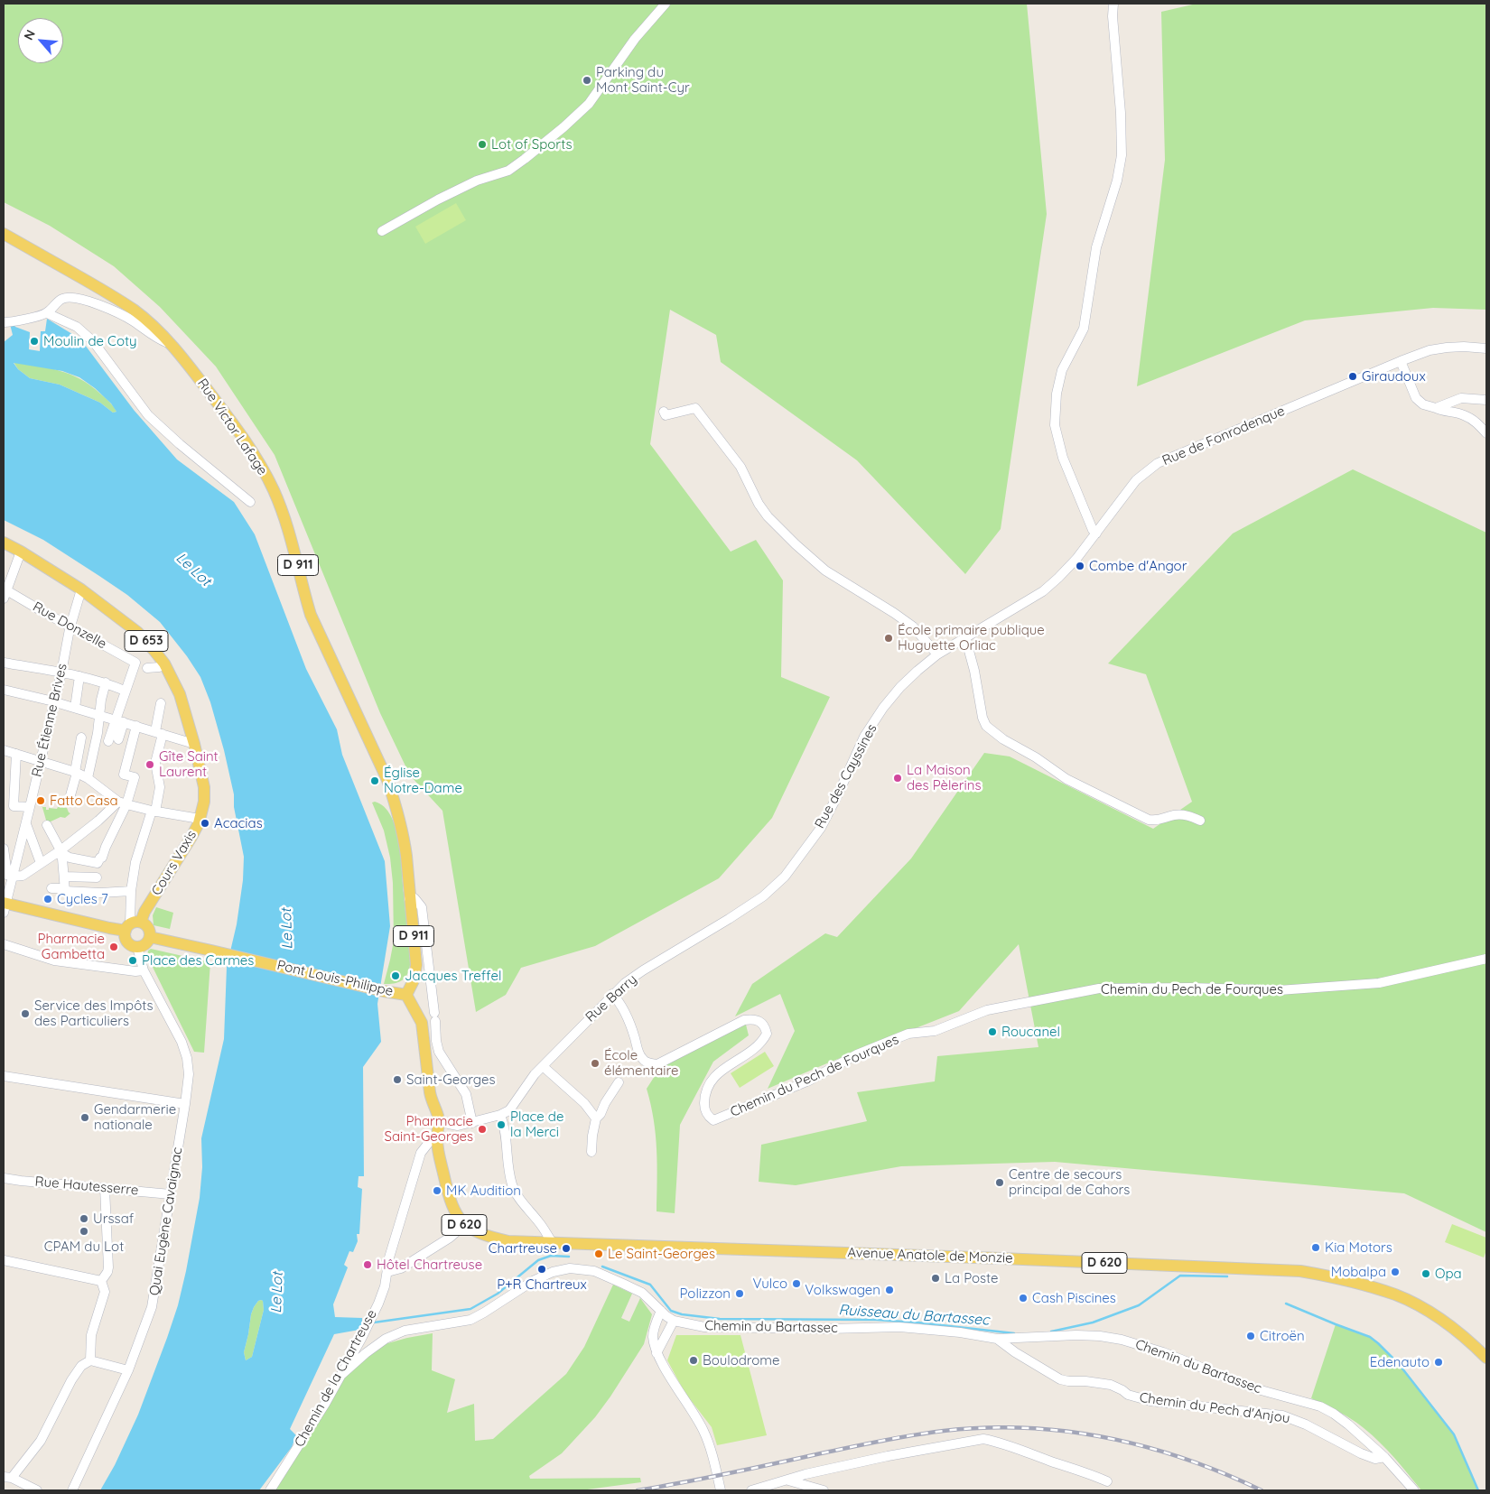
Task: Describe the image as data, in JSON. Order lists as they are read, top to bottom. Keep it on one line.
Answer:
{"streets":{"main road":["Rue Victor Lafage","D 911","D 653","Cours Vaxis","Pont Louis-Philippe","D 620","Avenue Anatole de Monzie"],"street":["Rue de Fonrodenque","Rue Donzelle","Rue Étienne Brives","Rue des Cayssines","Chemin du Pech de Fourques","Rue Barry","Rue Hautesserre","Quai Eugène Cavaignac","Chemin du Bartassec","Chemin de la Chartreuse","Chemin du Pech d'Anjou"]},"crossings":[["Rue Victor Lafage","D 911"],["Rue de Fonrodenque","Rue des Cayssines"],["D 911","Pont Louis-Philippe"],["D 911","D 620"],["Rue Donzelle","Rue Étienne Brives"],["D 653","Rue Étienne Brives"],["D 653","Cours Vaxis"],["Rue des Cayssines","Rue Barry"],["Cours Vaxis","Pont Louis-Philippe"],["Cours Vaxis","Quai Eugène Cavaignac"],["Pont Louis-Philippe","Quai Eugène Cavaignac"],["Pont Louis-Philippe","D 620"],["Chemin du Pech de Fourques","Rue Barry"],["Rue Hautesserre","Quai Eugène Cavaignac"],["D 620","Avenue Anatole de Monzie"],["D 620","Chemin de la Chartreuse"],["Chemin du Bartassec","Chemin de la Chartreuse"],["Chemin du Bartassec","Chemin du Pech d'Anjou"]],"water":["Le Lot","Ruisseau du Bartassec"],"places":["Parking du Mont Saint-Cyr","Lot of Sports","Moulin de Coty","Giraudoux","Combe d'Angor","École primaire publique Huguette Orliac","Gîte Saint Laurent","La Maison des Pèlerins","Église Notre-Dame","Fatto Casa","Acacias","Cycles 7","Pharmacie Gambetta","Place des Carmes","Jacques Treffel","Service des Impôts des Particuliers","Roucanel","École élémentaire","Saint-Georges","Gendarmerie nationale","Place de la Merci","Pharmacie Saint-Georges","Centre de secours principal de Cahors","MK Audition","Urssaf","CPAM du Lot","Kia Motors","Chartreuse","Le Saint-Georges","Hôtel Chartreuse","P+R Chartreux","Mobalpa","Opa","La Poste","Vulco","Volkswagen","Polizzon","Cash Piscines","Citroën","Boulodrome","Edenauto"],"north":"top left"}
